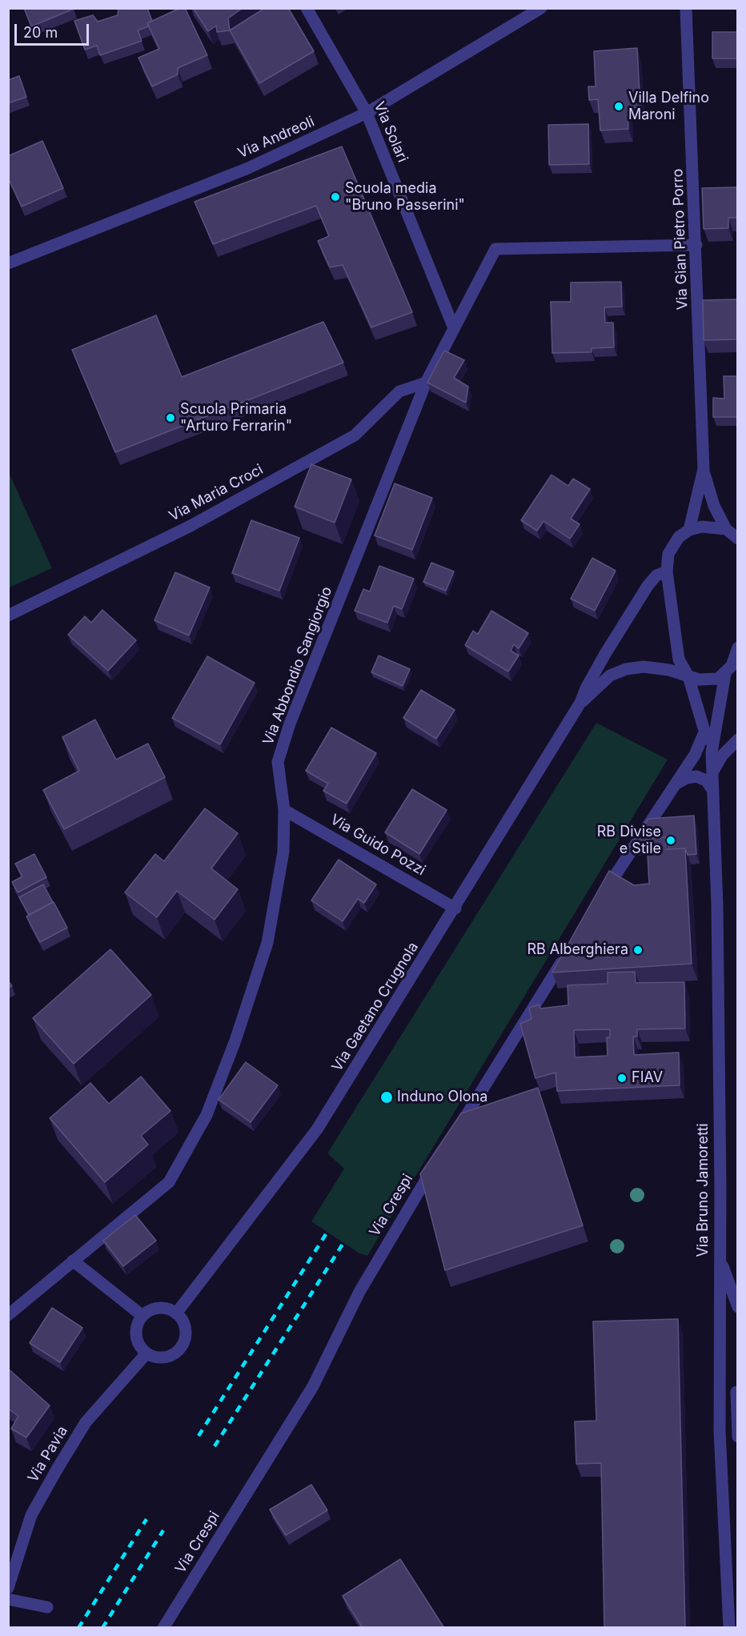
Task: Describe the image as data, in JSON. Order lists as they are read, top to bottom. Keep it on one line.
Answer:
{"streets":{"street":["Via Solari","Via Andreoli","Via Gian Pietro Porro","Via Maria Croci","Via Abbondio Sangiorgio","Via Guido Pozzi","Via Gaetano Crugnola","Via Bruno Jamoretti","Via Crespi","Via Pavia"]},"crossings":[["Via Solari","Via Andreoli"],["Via Solari","Via Abbondio Sangiorgio"],["Via Gian Pietro Porro","Via Abbondio Sangiorgio"],["Via Gian Pietro Porro","Via Bruno Jamoretti"],["Via Maria Croci","Via Abbondio Sangiorgio"],["Via Abbondio Sangiorgio","Via Guido Pozzi"],["Via Guido Pozzi","Via Gaetano Crugnola"],["Via Gaetano Crugnola","Via Bruno Jamoretti"],["Via Gaetano Crugnola","Via Pavia"]],"places":["Villa Delfino Maroni","Scuola media \"Bruno Passerini\"","Scuola Primaria \"Arturo Ferrarin\"","RB Divise e Stile","RB Alberghiera","FIAV","Induno Olona"],"scale_bar":"20 m"}
